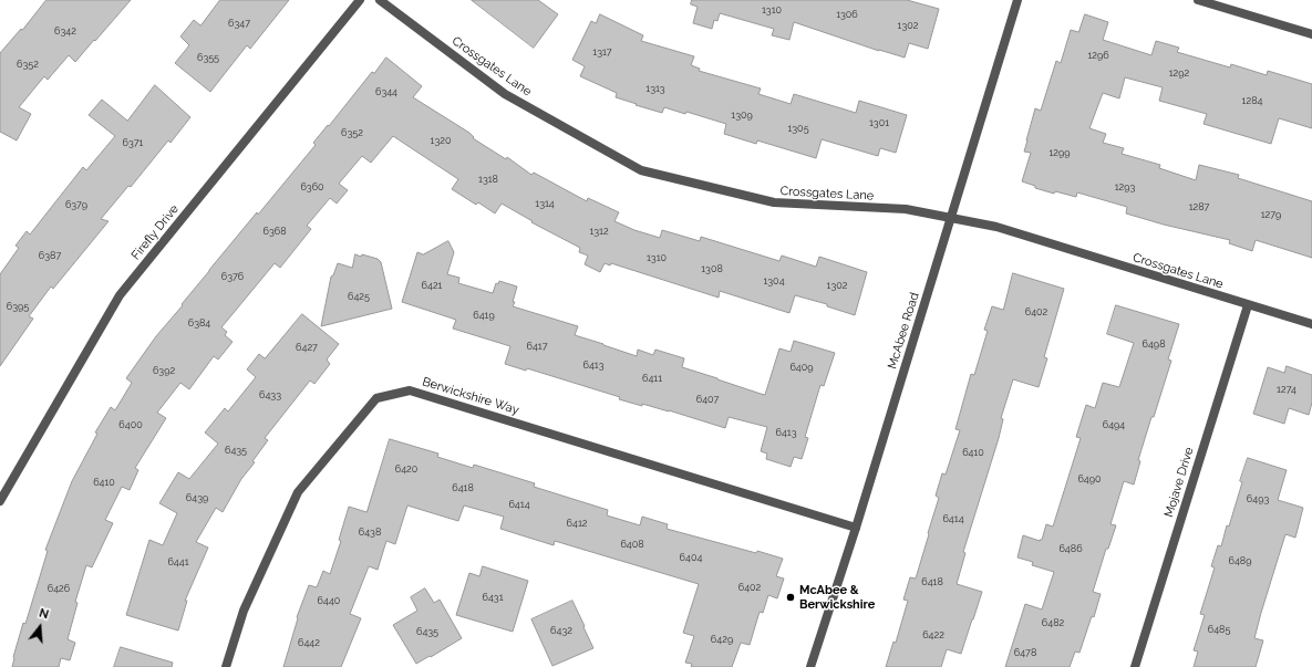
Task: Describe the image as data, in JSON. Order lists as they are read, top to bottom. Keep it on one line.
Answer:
{"streets":{"street":["Crossgates Lane","Firefly Drive","McAbee Road","Berwickshire Way","Mojave Drive"]},"crossings":[["Crossgates Lane","McAbee Road"],["Crossgates Lane","Mojave Drive"],["McAbee Road","Berwickshire Way"]],"places":["McAbee & Berwickshire"],"house_numbers":["1310","1306","6347","1302","6342","1317","1296","6355","6352","1292","1313","6344","1284","1309","1301","1305","6352","1320","6371","1299","1318","6360","1293","1314","6379","1287","1279","6368","1312","6387","1310","1308","6376","1304","6421","1302","6425","6395","6402","6419","6384","6498","6417","6427","6413","6409","6392","6411","1274","6433","6407","6400","6494","6413","6435","6410","6420","6490","6410","6418","6439","6493","6414","6414","6412","6438","6408","6486","6404","6489","6441","6418","6402","6426","6431","6440","6482","6485","6432","6435","6422","6429","6442","6478"],"north":"top"}
